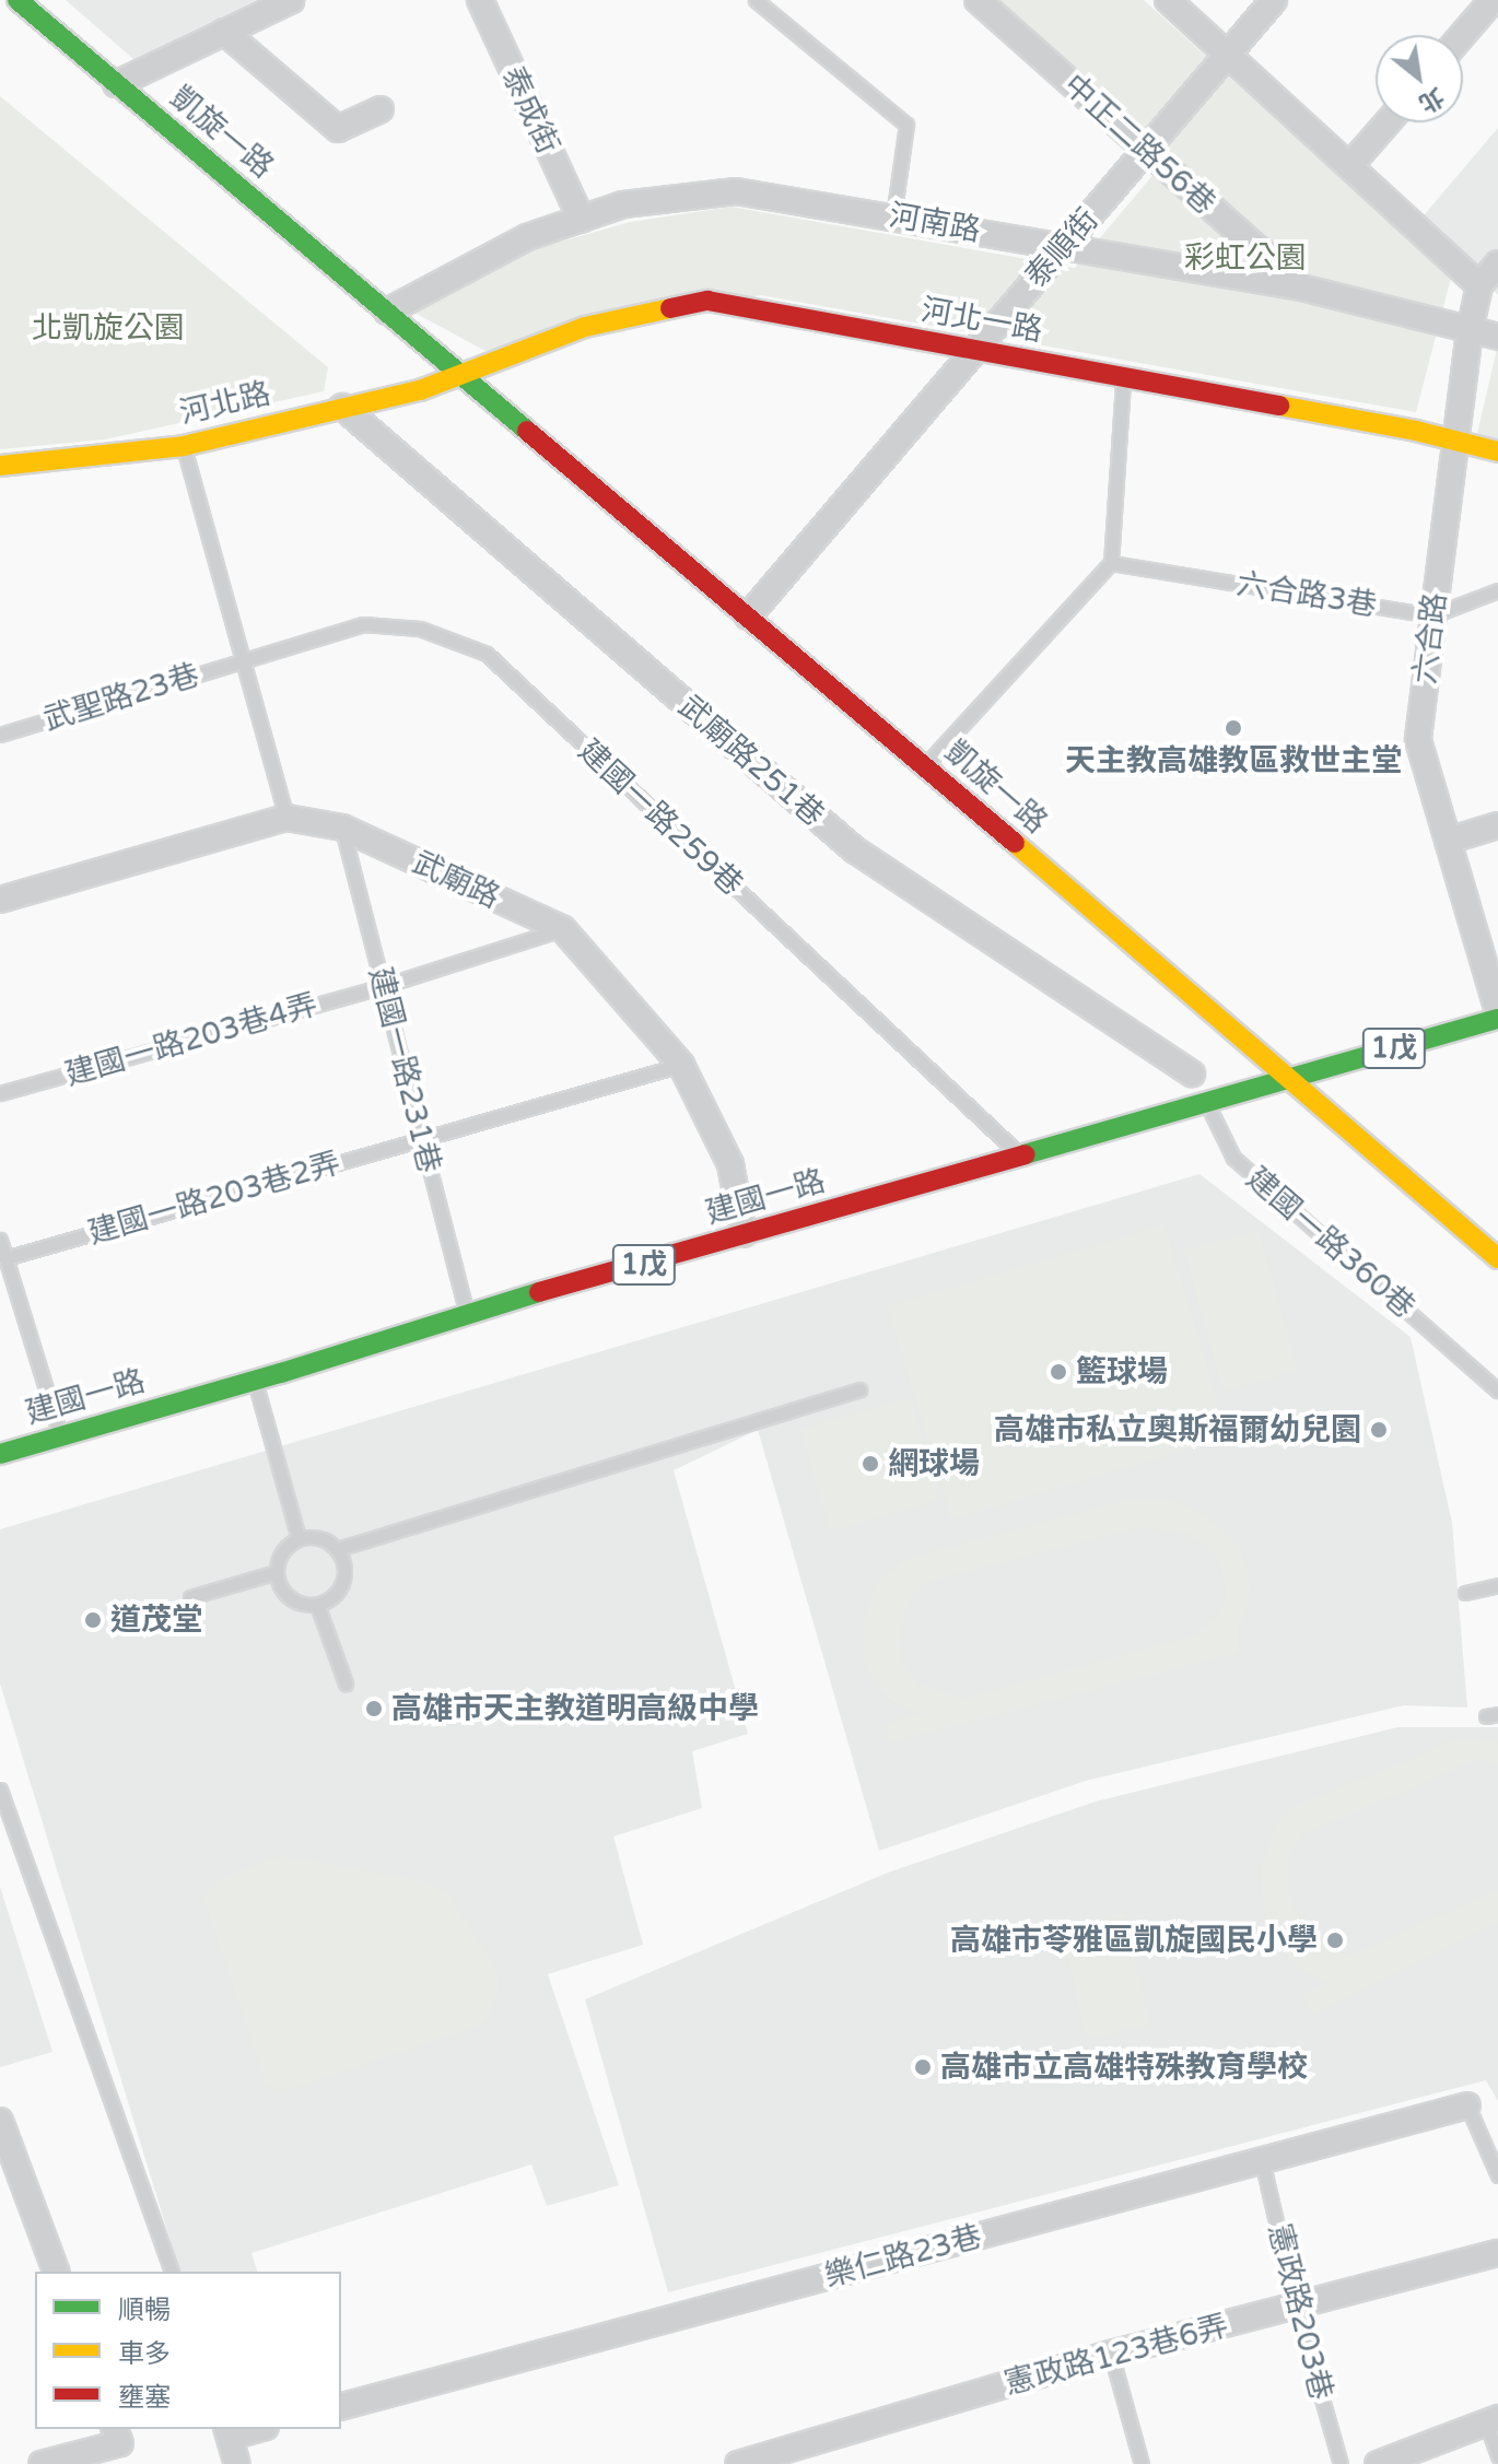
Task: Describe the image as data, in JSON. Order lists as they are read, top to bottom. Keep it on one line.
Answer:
{"streets":{"street":["泰成街","凱旋一路","中正二路56巷","河南路","泰順街","河北一路","河北路","六合路","武廟路251巷","武廟路","1戊","建國一路","樂仁路23巷","憲政路123巷6弄"],"lane":["六合路3巷","武聖路23巷","建國一路259巷","建國一路203巷4弄","建國一路231巷","建國一路203巷2弄","建國一路360巷","憲政路203巷"]},"crossings":[["泰成街","河南路"],["凱旋一路","河南路"],["凱旋一路","泰順街"],["凱旋一路","河北一路"],["凱旋一路","河北路"],["凱旋一路","建國一路"],["中正二路56巷","河南路"],["中正二路56巷","泰順街"],["河南路","泰順街"],["河南路","六合路"],["泰順街","河北一路"],["河北一路","河北路"],["河北一路","六合路"],["河北路","武廟路251巷"],["六合路3巷","六合路"],["武聖路23巷","建國一路259巷"],["武廟路251巷","建國一路360巷"],["建國一路259巷","建國一路"],["武廟路","建國一路203巷4弄"],["武廟路","建國一路231巷"],["武廟路","建國一路"],["武廟路","建國一路203巷2弄"],["建國一路203巷4弄","建國一路231巷"],["建國一路231巷","建國一路"],["建國一路231巷","建國一路203巷2弄"],["建國一路","建國一路360巷"],["樂仁路23巷","憲政路203巷"],["憲政路203巷","憲政路123巷6弄"]],"parks":["彩虹公園","北凱旋公園"],"places":["天主教高雄教區救世主堂","籃球場","高雄市私立奧斯福爾幼兒園","網球場","道茂堂","高雄市天主教道明高級中學","高雄市苓雅區凱旋國民小學","高雄市立高雄特殊教育學校"],"legend":["順暢","車多","壅塞"],"north":"bottom right"}
